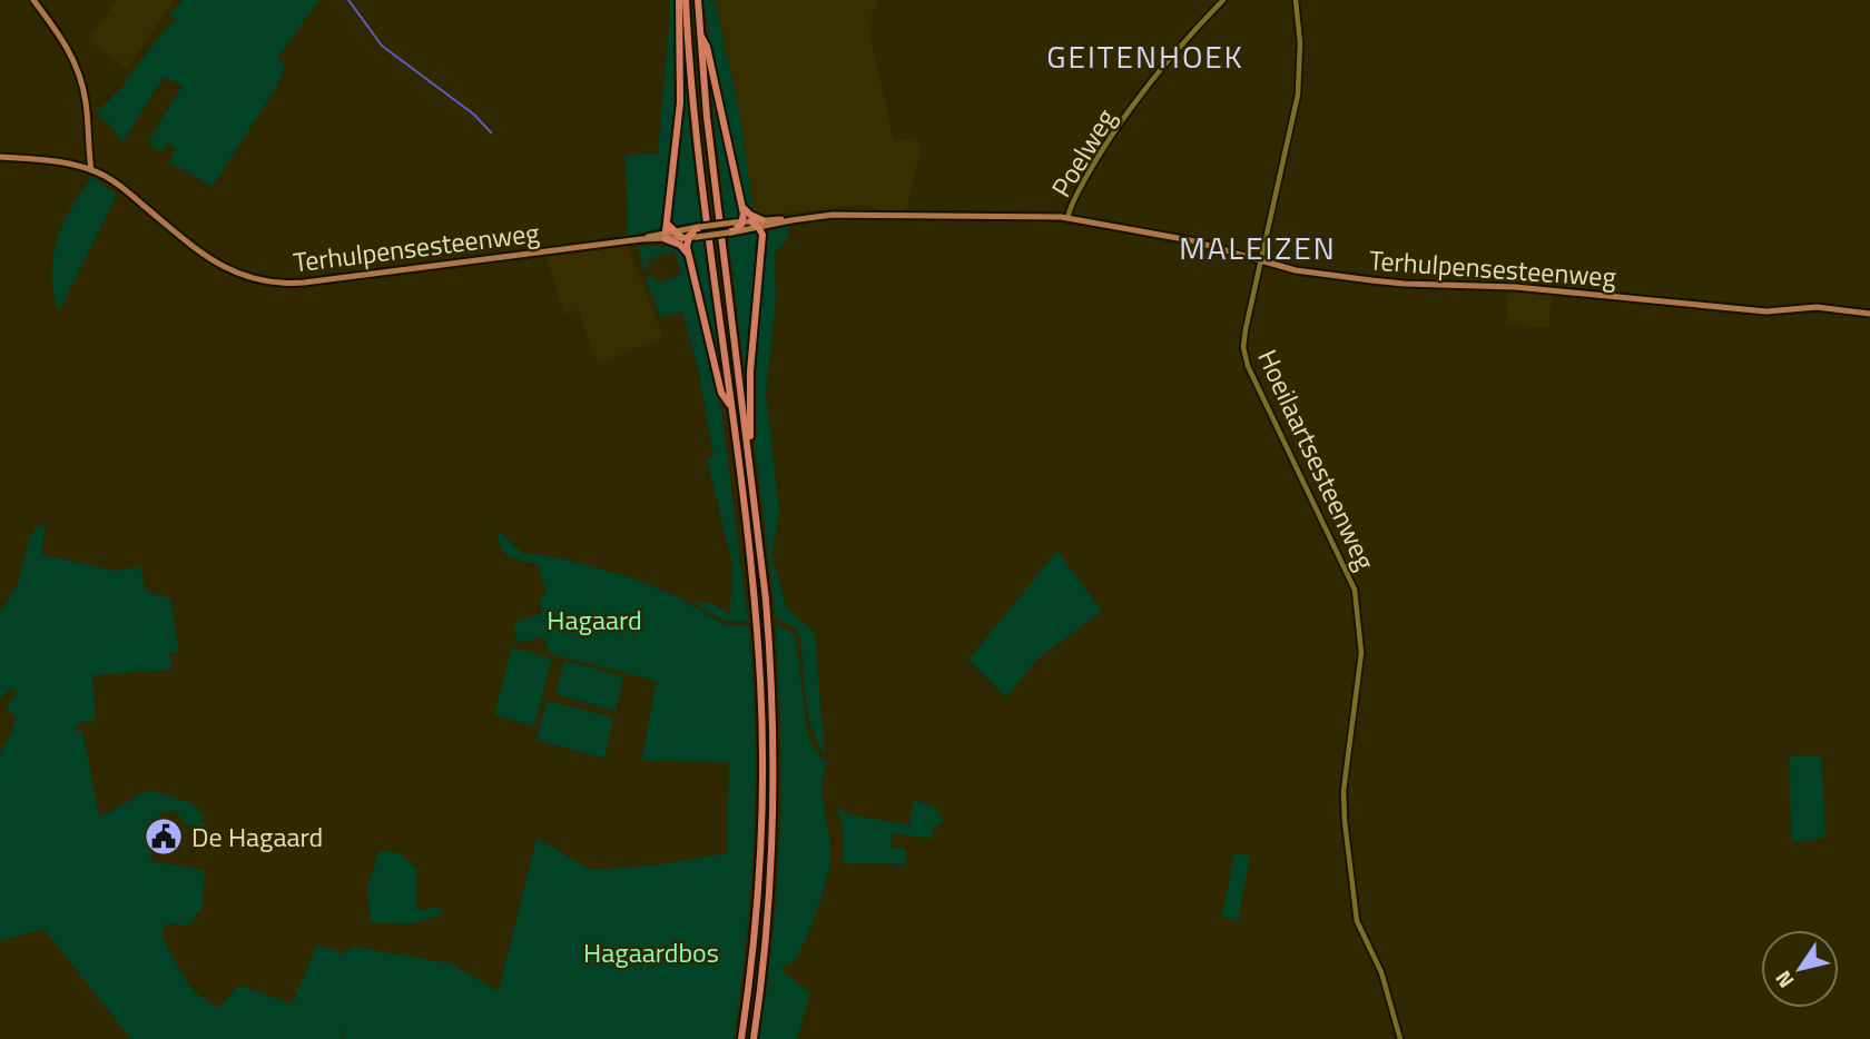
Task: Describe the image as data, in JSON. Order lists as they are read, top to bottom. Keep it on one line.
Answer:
{"streets":{"main road":["Terhulpensesteenweg"],"street":["Poelweg","Hoeilaartsesteenweg"]},"crossings":[["Poelweg","Terhulpensesteenweg"],["Terhulpensesteenweg","Hoeilaartsesteenweg"]],"districts":["GEITENHOEK","MALEIZEN"],"parks":["Hagaard","Hagaardbos"],"places":{"public building":["De Hagaard"]},"north":"bottom left"}
